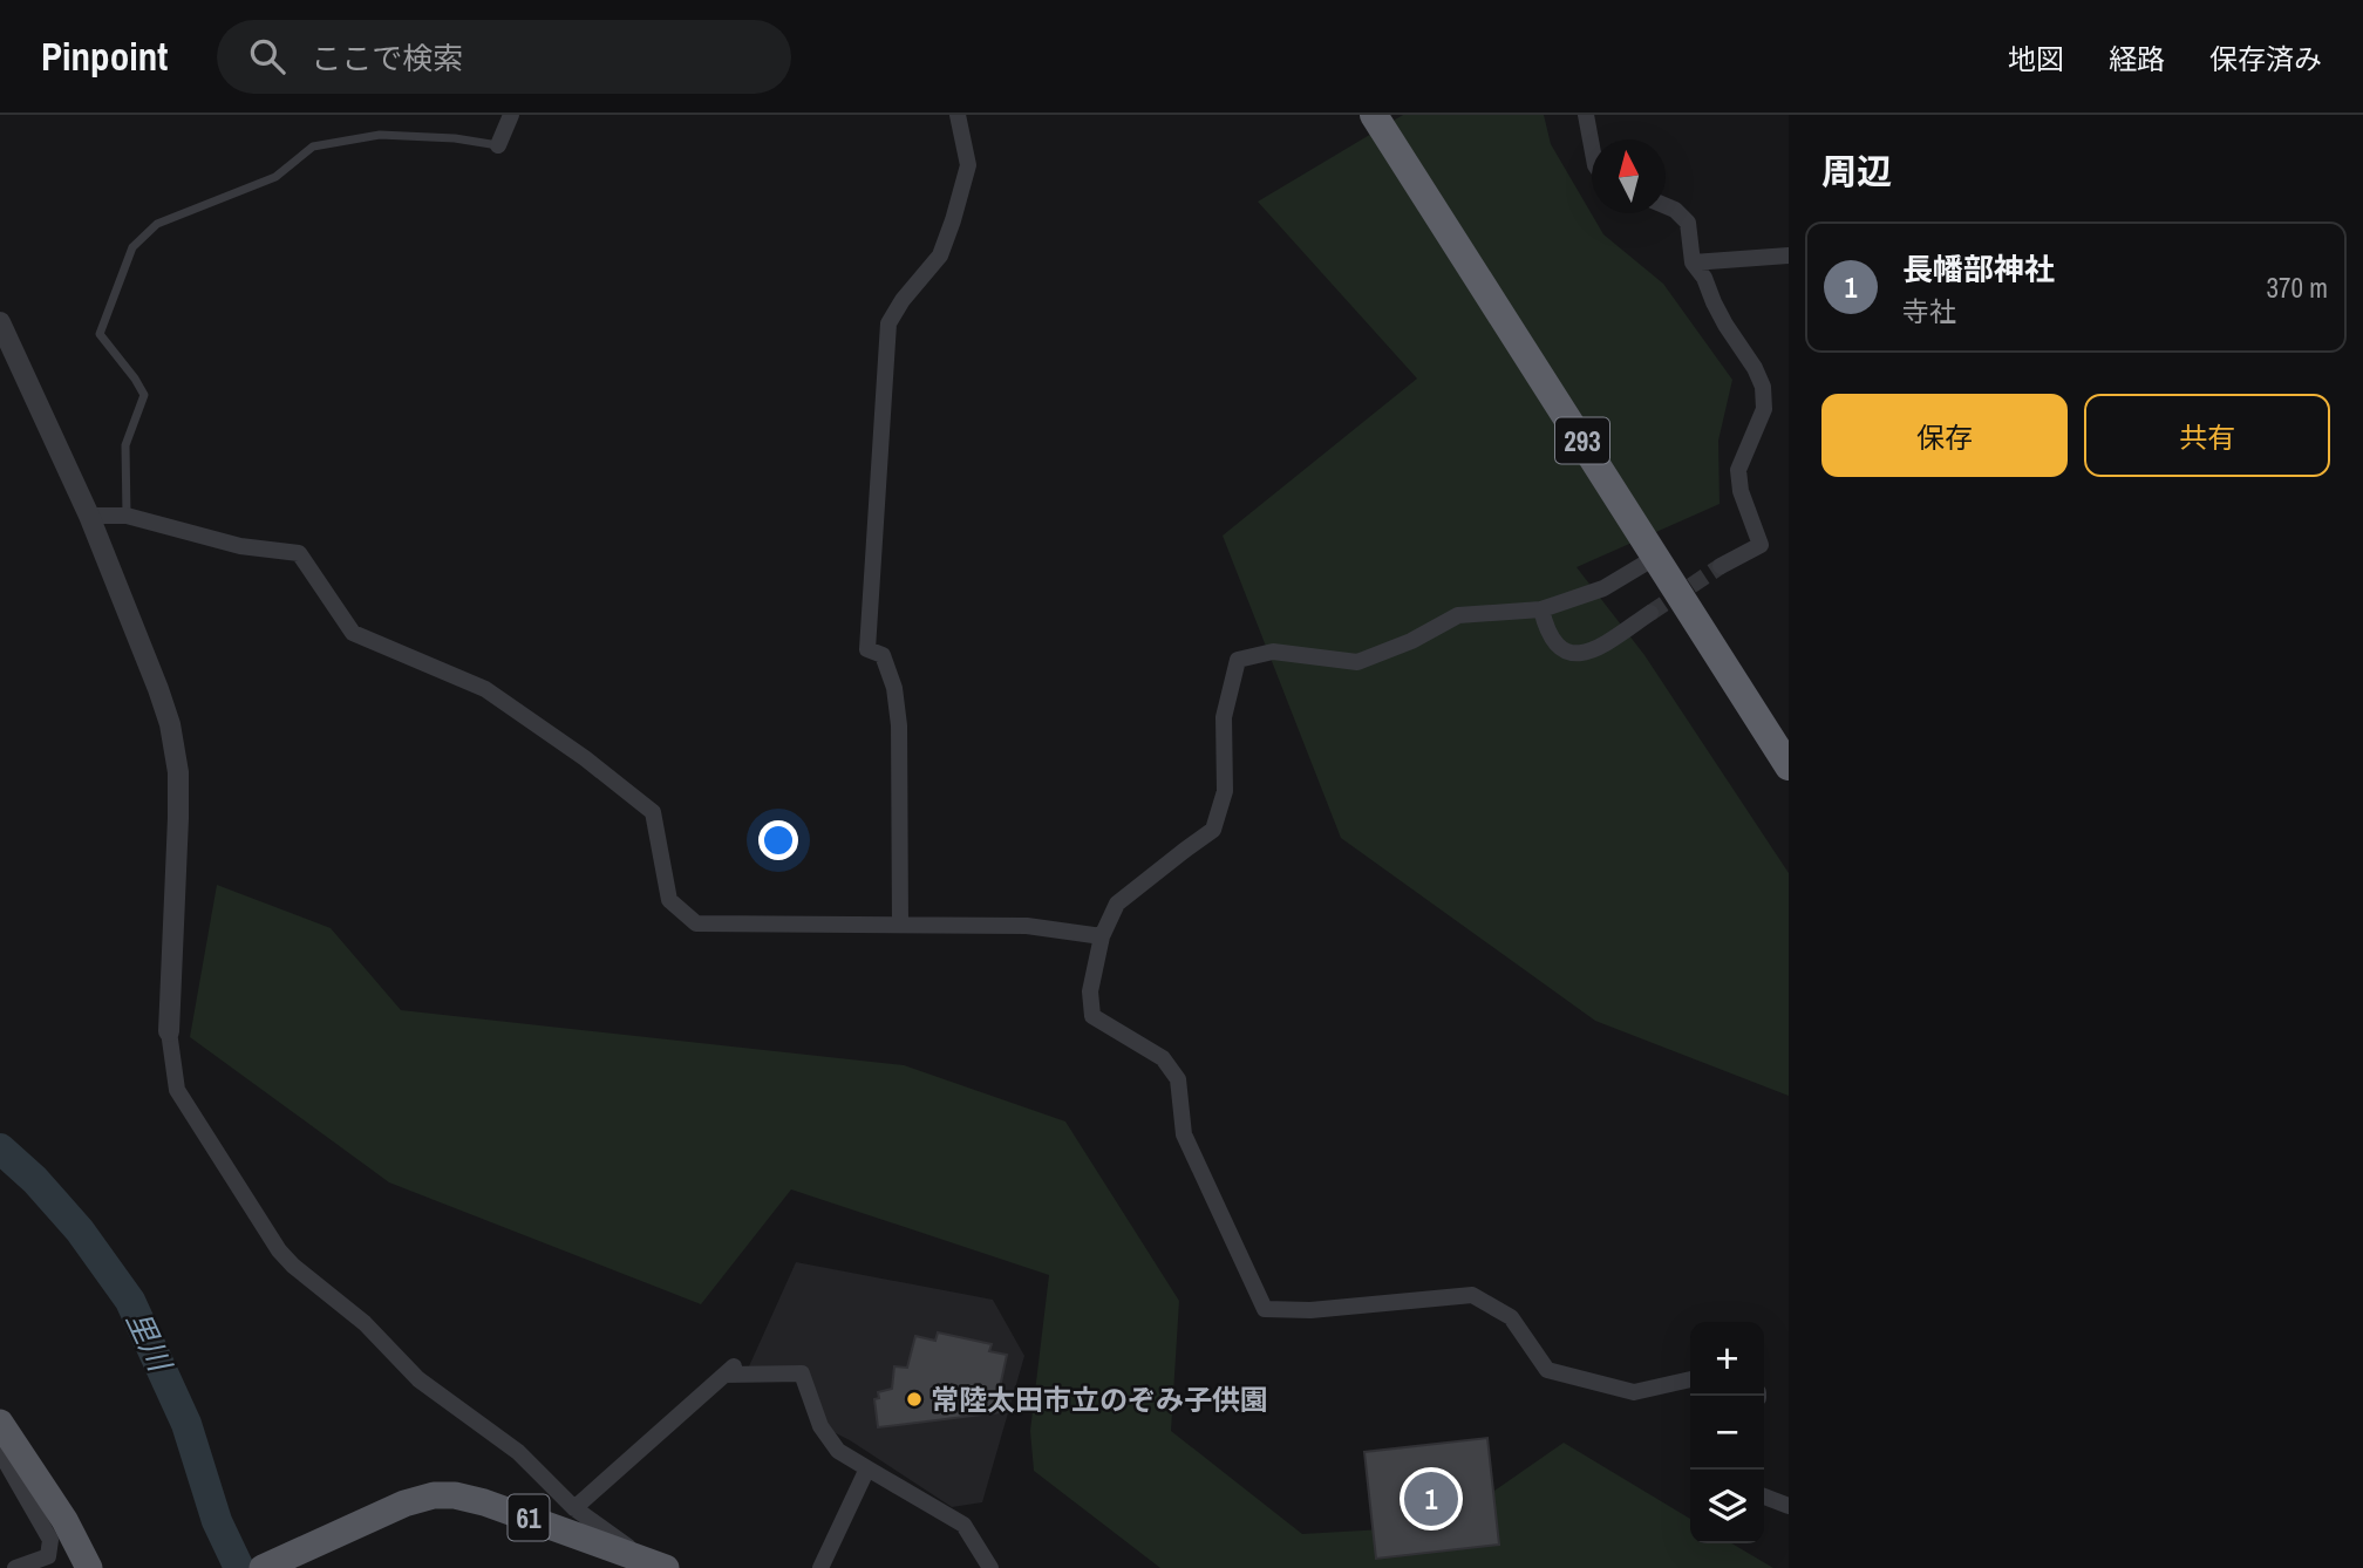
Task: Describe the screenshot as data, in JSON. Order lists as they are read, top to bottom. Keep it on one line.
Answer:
{"streets":{"highway":["293"],"main road":["61"]},"water":["里川"],"places":["常陸太田市立のぞみ子供園"],"north":"top","page":{"header":"Pinpoint","search":"ここで検索","nav":["地図","経路","保存済み"],"heading":"周辺","list":[{"mark":"1","name":"長幡部神社","note":"寺社","value":"370 m"}],"buttons":["保存","共有"],"map_buttons":["+","−"],"pins":"1"}}
